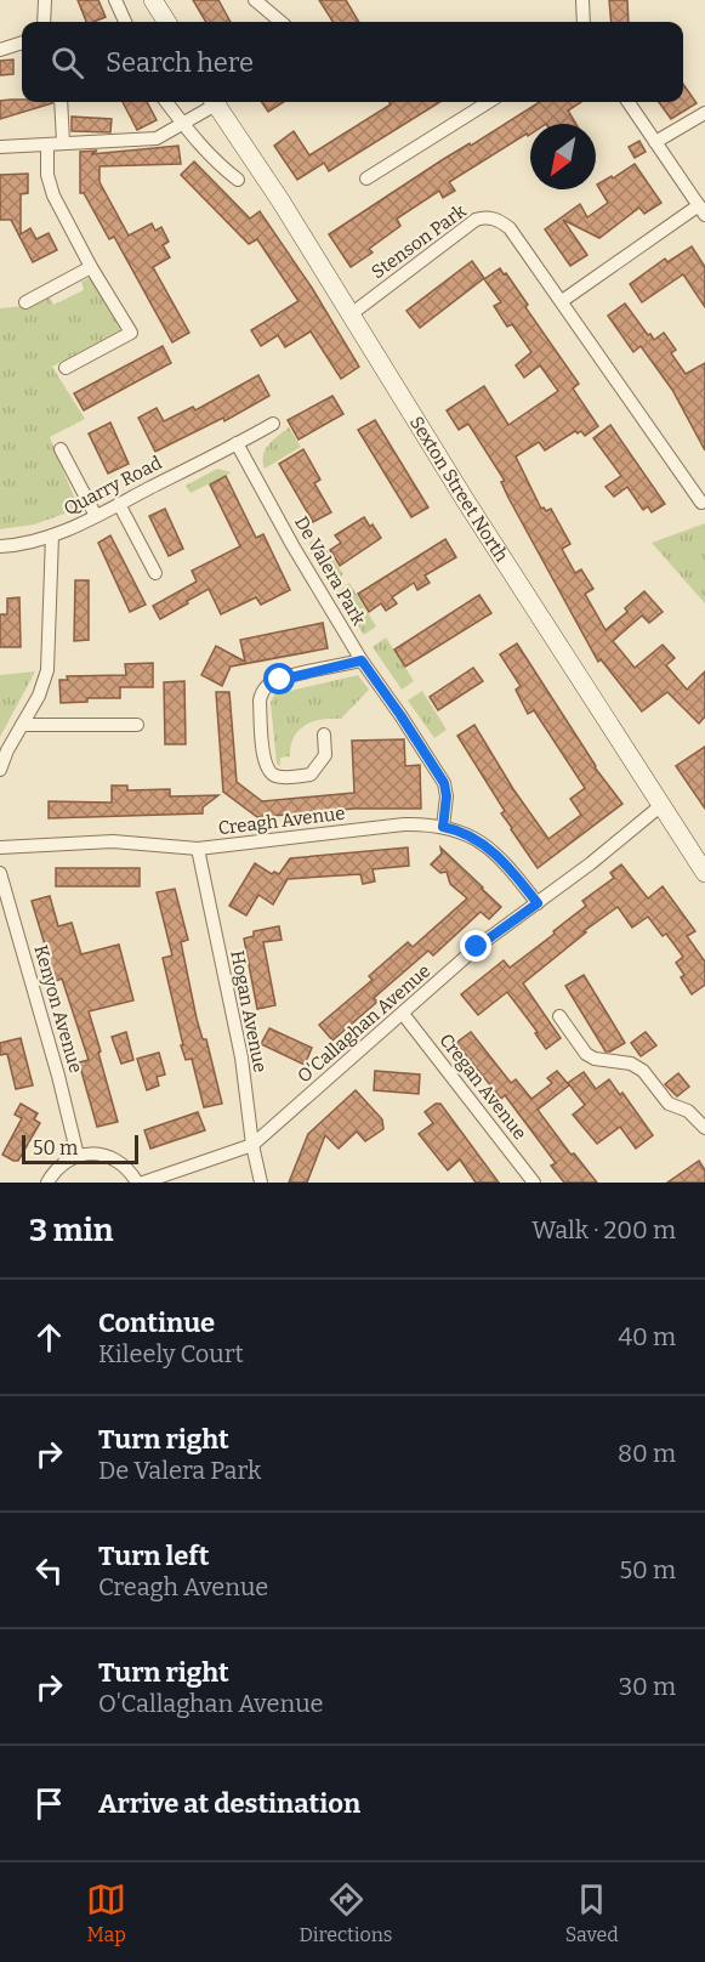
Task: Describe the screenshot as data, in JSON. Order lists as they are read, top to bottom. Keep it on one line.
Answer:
{"streets":{"main road":["Sexton Street North"],"street":["Stenson Park","Quarry Road","De Valera Park","Creagh Avenue","Kenyon Avenue","Hogan Avenue","O'Callaghan Avenue","Cregan Avenue"]},"crossings":[["Stenson Park","Sexton Street North"],["Quarry Road","De Valera Park"],["Sexton Street North","O'Callaghan Avenue"],["De Valera Park","Creagh Avenue"],["Creagh Avenue","Hogan Avenue"],["Creagh Avenue","O'Callaghan Avenue"],["Hogan Avenue","O'Callaghan Avenue"],["O'Callaghan Avenue","Cregan Avenue"]],"scale_bar":"50 m","north":"bottom left","page":{"search":"Search here","scale":"50 m","heading":["3 min","Walk · 200 m"],"list":[["Continue","Kileely Court","40 m"],["Turn right","De Valera Park","80 m"],["Turn left","Creagh Avenue","50 m"],["Turn right","O'Callaghan Avenue","30 m"],"Arrive at destination"],"nav":["Map","Directions","Saved"]}}
